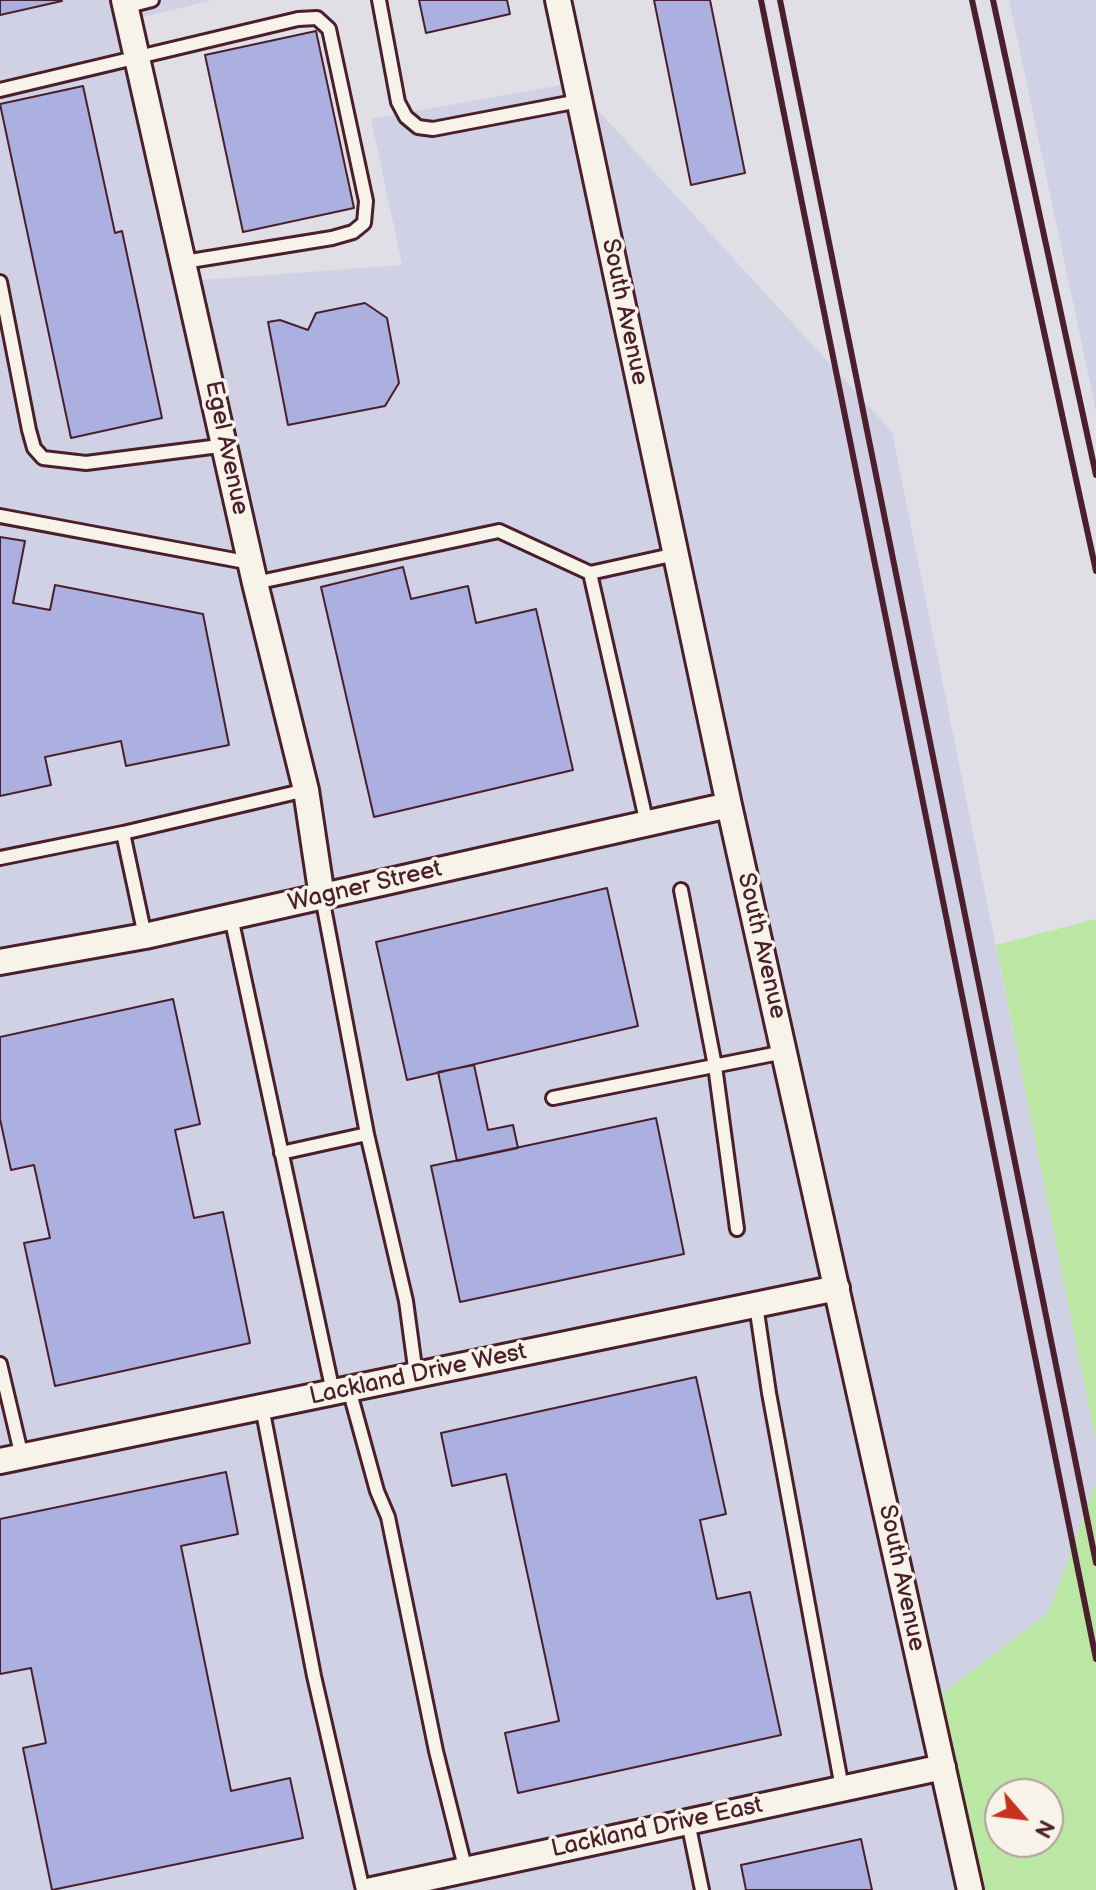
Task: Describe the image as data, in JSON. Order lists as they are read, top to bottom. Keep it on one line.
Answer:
{"streets":{"street":["South Avenue","Egel Avenue","Wagner Street","Lackland Drive West","Lackland Drive East"]},"crossings":[["South Avenue","Wagner Street"],["South Avenue","Lackland Drive West"],["South Avenue","Lackland Drive East"],["Egel Avenue","Wagner Street"]],"north":"bottom right"}
